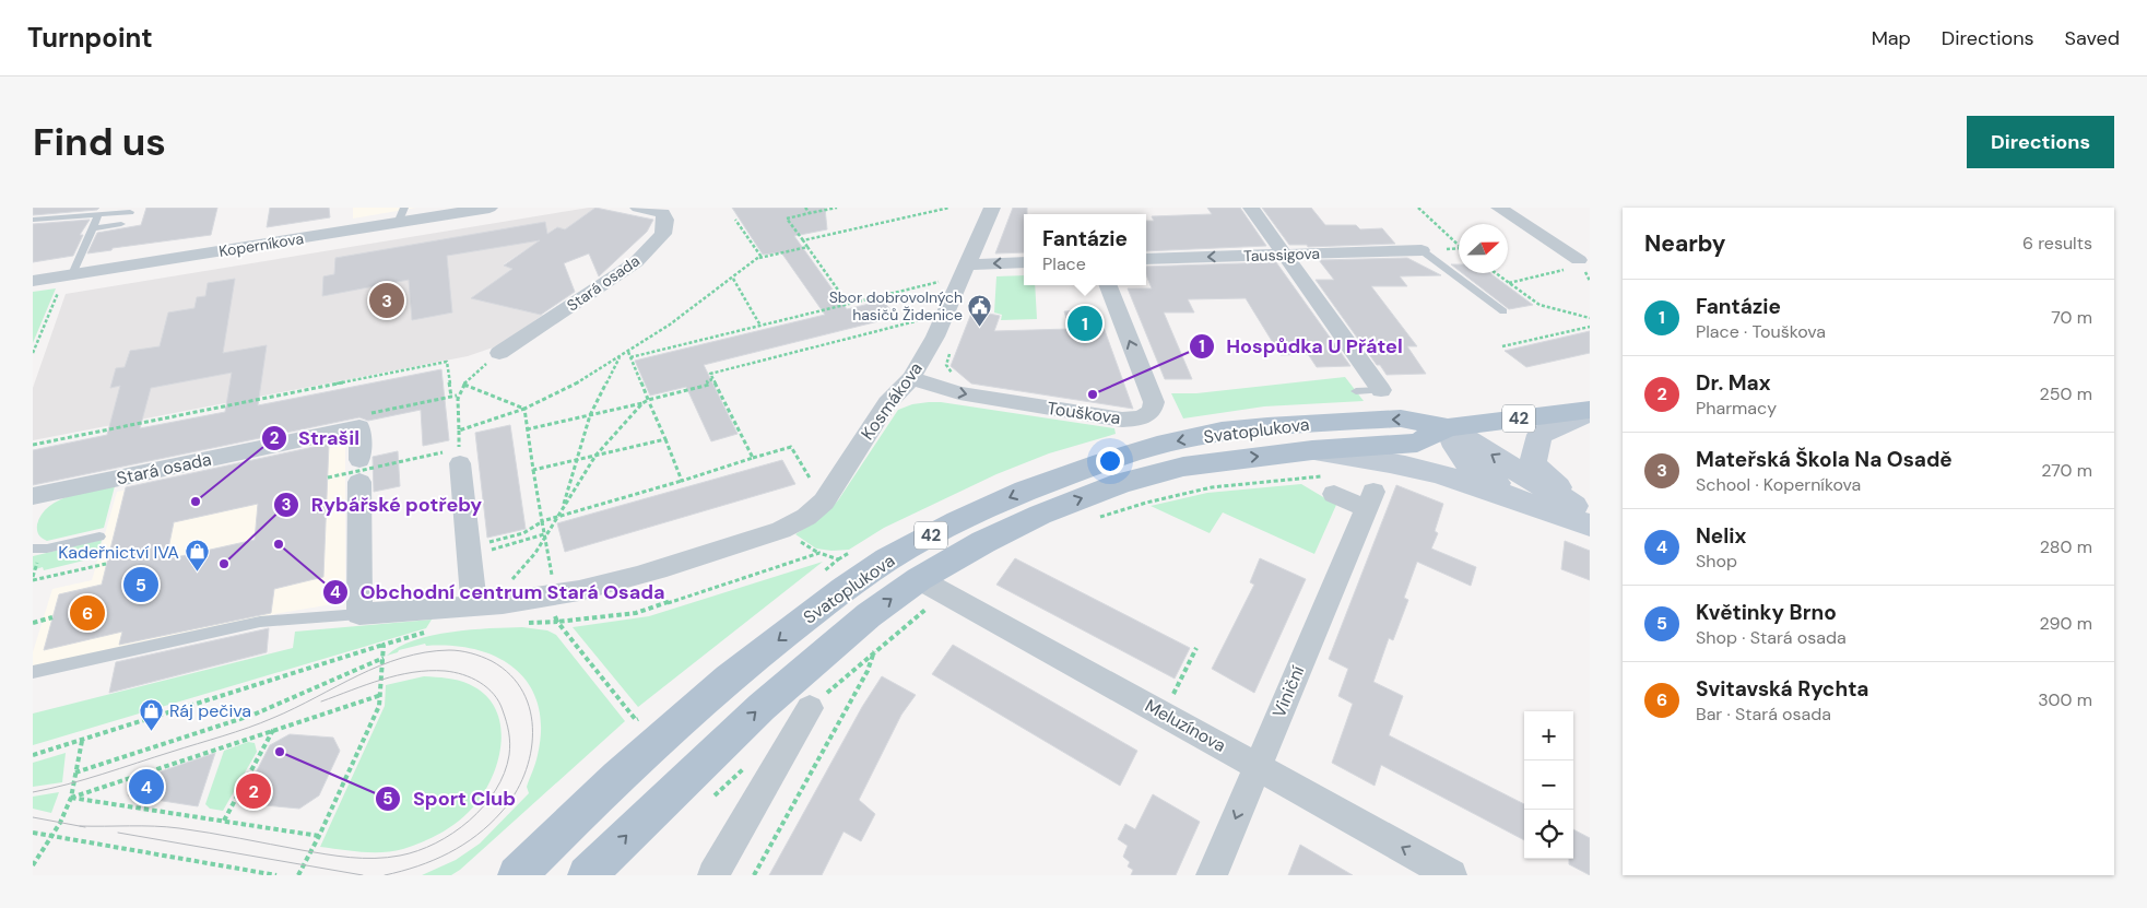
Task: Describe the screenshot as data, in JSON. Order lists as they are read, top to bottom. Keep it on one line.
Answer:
{"streets":{"main road":["42","Svatoplukova"],"street":["Koperníkova","Taussigova","Stará osada","Kosmákova","Touškova","Viniční","Meluzínova"]},"crossings":[["Kosmákova","Touškova"],["Svatoplukova","Meluzínova"],["Viniční","Meluzínova"]],"one_way":["Taussigova","Meluzínova"],"places":{"public building":["Sbor dobrovolných hasičů Židenice"],"other":["Hospůdka U Přátel","Strašil","Obchodní centrum Stará Osada","Rybářské potřeby","Sport Club"],"shop":["Kadeřnictví IVA","Ráj pečiva"]},"north":"right","page":{"header":"Turnpoint","nav":["Map","Directions","Saved"],"buttons":"Directions","title":"Find us","heading":["Nearby","6 results"],"popup":["Fantázie","Place"],"list":[{"mark":"1","name":"Fantázie","note":"Place · Touškova","value":"70 m"},{"mark":"2","name":"Dr. Max","note":"Pharmacy","value":"250 m"},{"mark":"3","name":"Mateřská Škola Na Osadě","note":"School · Koperníkova","value":"270 m"},{"mark":"4","name":"Nelix","note":"Shop","value":"280 m"},{"mark":"5","name":"Květinky Brno","note":"Shop · Stará osada","value":"290 m"},{"mark":"6","name":"Svitavská Rychta","note":"Bar · Stará osada","value":"300 m"}],"pins":["3","1","5","6","4","2"],"map_buttons":["+","−"]}}
